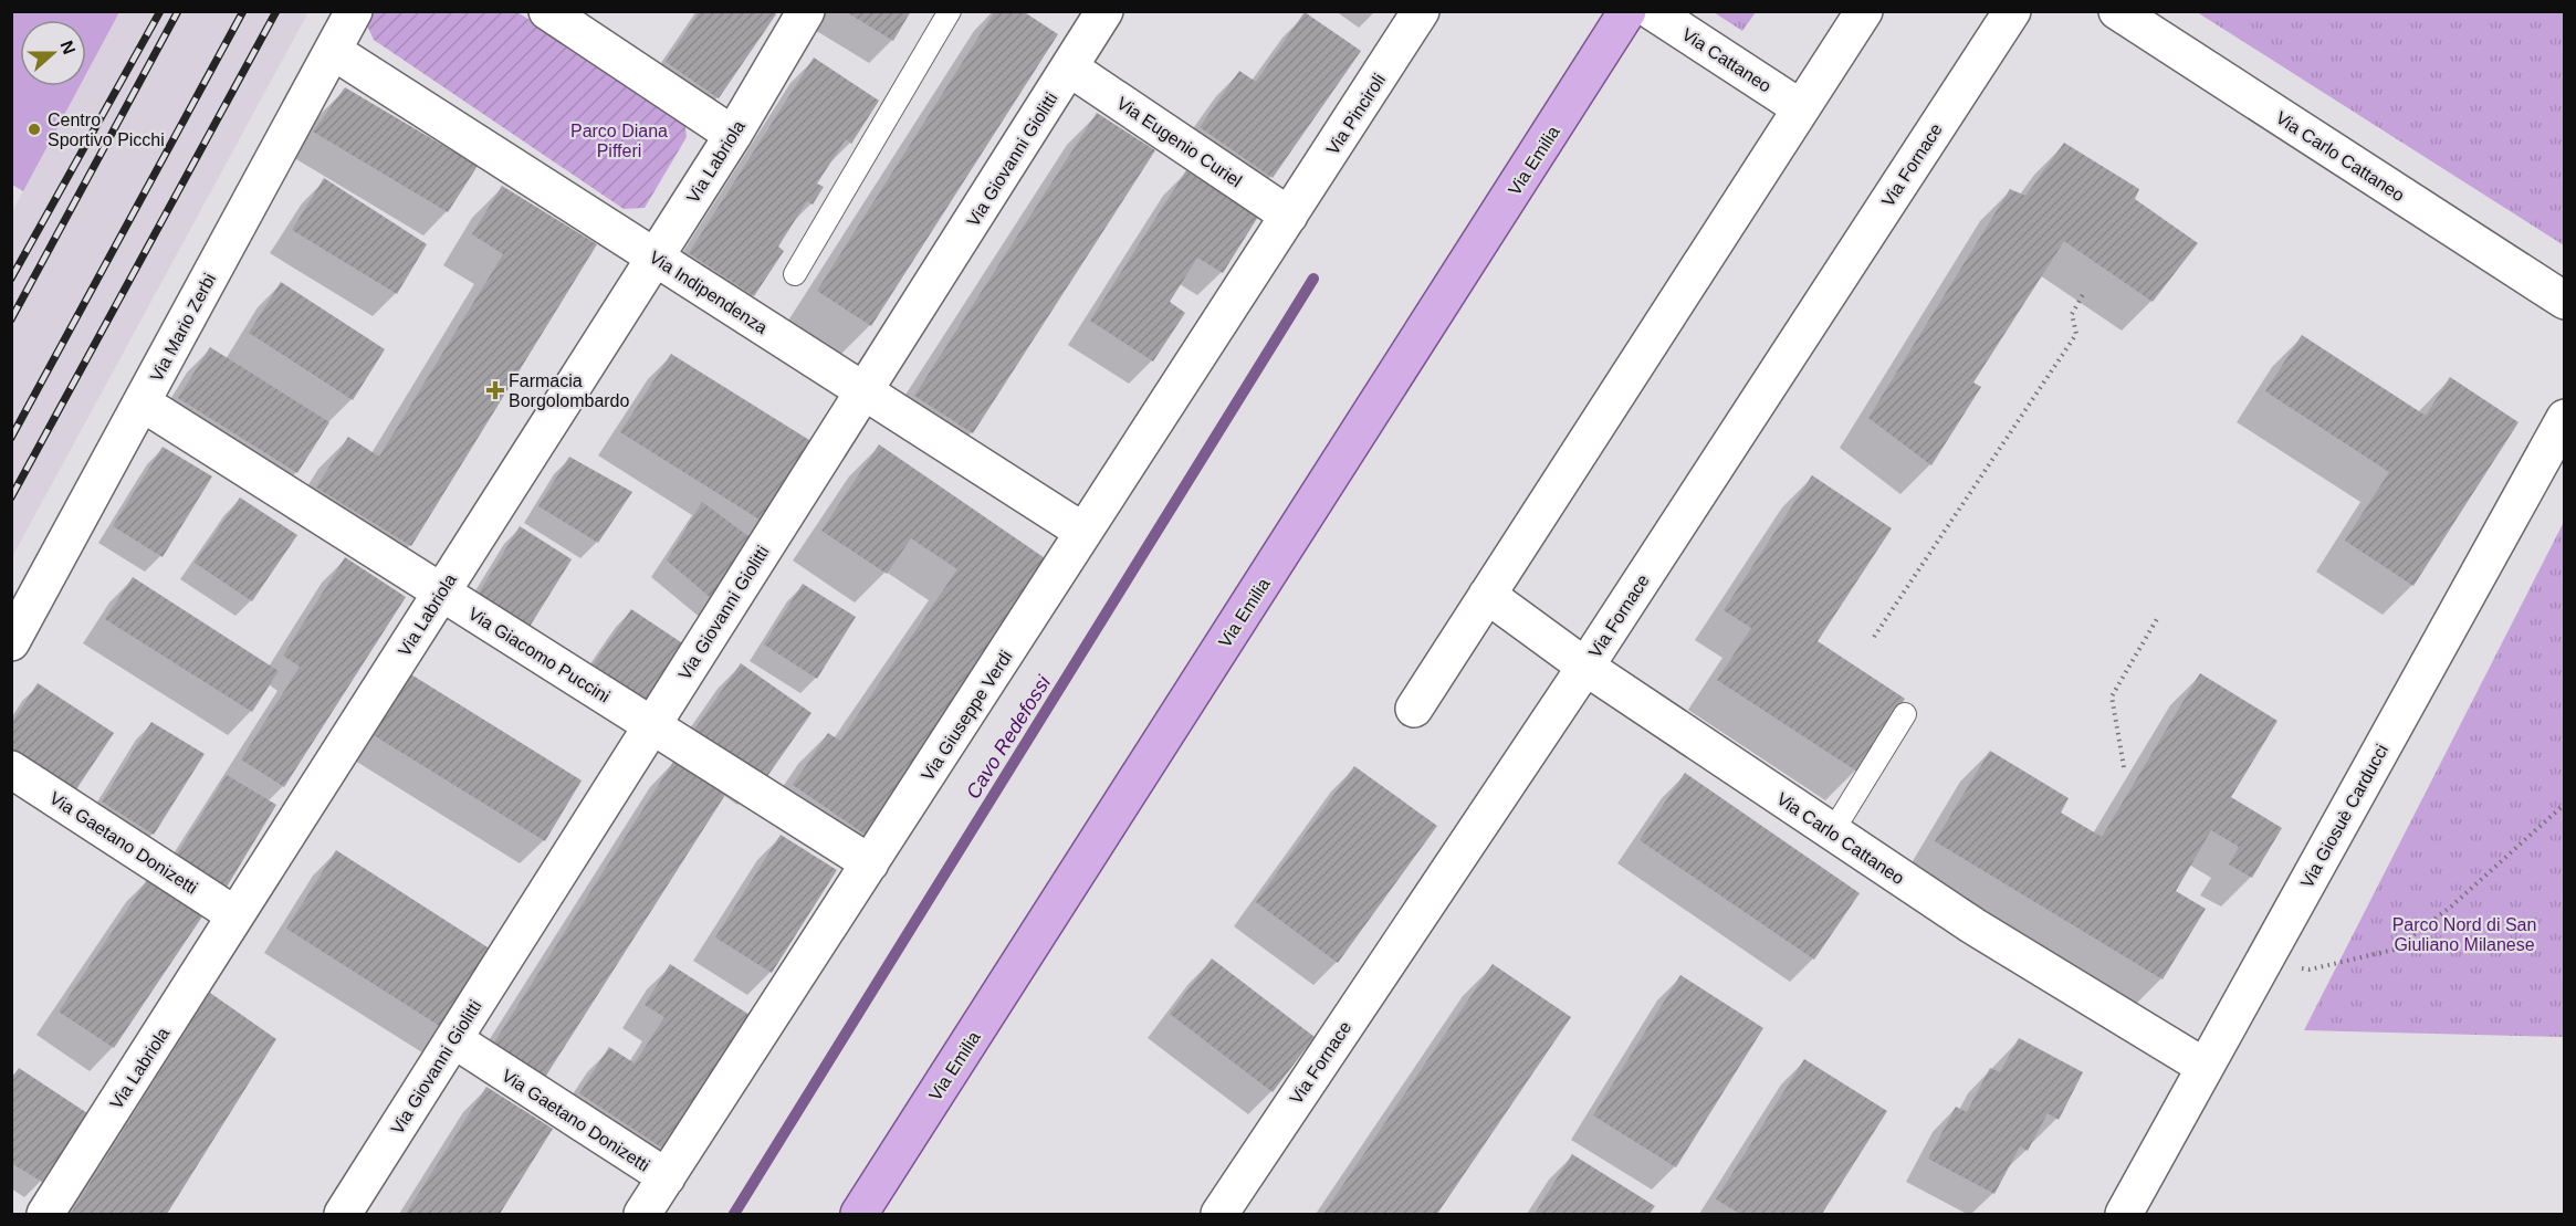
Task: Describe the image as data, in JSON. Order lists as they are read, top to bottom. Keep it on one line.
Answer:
{"streets":{"main road":["Via Emilia"],"street":["Via Cattaneo","Via Pinciroli","Via Eugenio Curiel","Via Carlo Cattaneo","Via Giovanni Giolitti","Via Labriola","Via Fornace","Via Indipendenza","Via Mario Zerbi","Via Giacomo Puccini","Via Giuseppe Verdi","Via Giosuè Carducci","Via Gaetano Donizetti"]},"crossings":[["Via Pinciroli","Via Eugenio Curiel"],["Via Pinciroli","Via Giuseppe Verdi"],["Via Eugenio Curiel","Via Giovanni Giolitti"],["Via Eugenio Curiel","Via Giuseppe Verdi"],["Via Carlo Cattaneo","Via Fornace"],["Via Carlo Cattaneo","Via Giosuè Carducci"],["Via Giovanni Giolitti","Via Indipendenza"],["Via Giovanni Giolitti","Via Giacomo Puccini"],["Via Giovanni Giolitti","Via Gaetano Donizetti"],["Via Labriola","Via Indipendenza"],["Via Labriola","Via Giacomo Puccini"],["Via Labriola","Via Gaetano Donizetti"],["Via Indipendenza","Via Mario Zerbi"],["Via Indipendenza","Via Giuseppe Verdi"],["Via Mario Zerbi","Via Giacomo Puccini"],["Via Giacomo Puccini","Via Giuseppe Verdi"],["Via Giuseppe Verdi","Via Gaetano Donizetti"]],"water":["Cavo Redefossi"],"parks":["Parco Diana Pifferi","Parco Nord di San Giuliano Milanese"],"places":{"other":["Centro Sportivo Picchi"],"health":["Farmacia Borgolombardo"]},"north":"right"}
